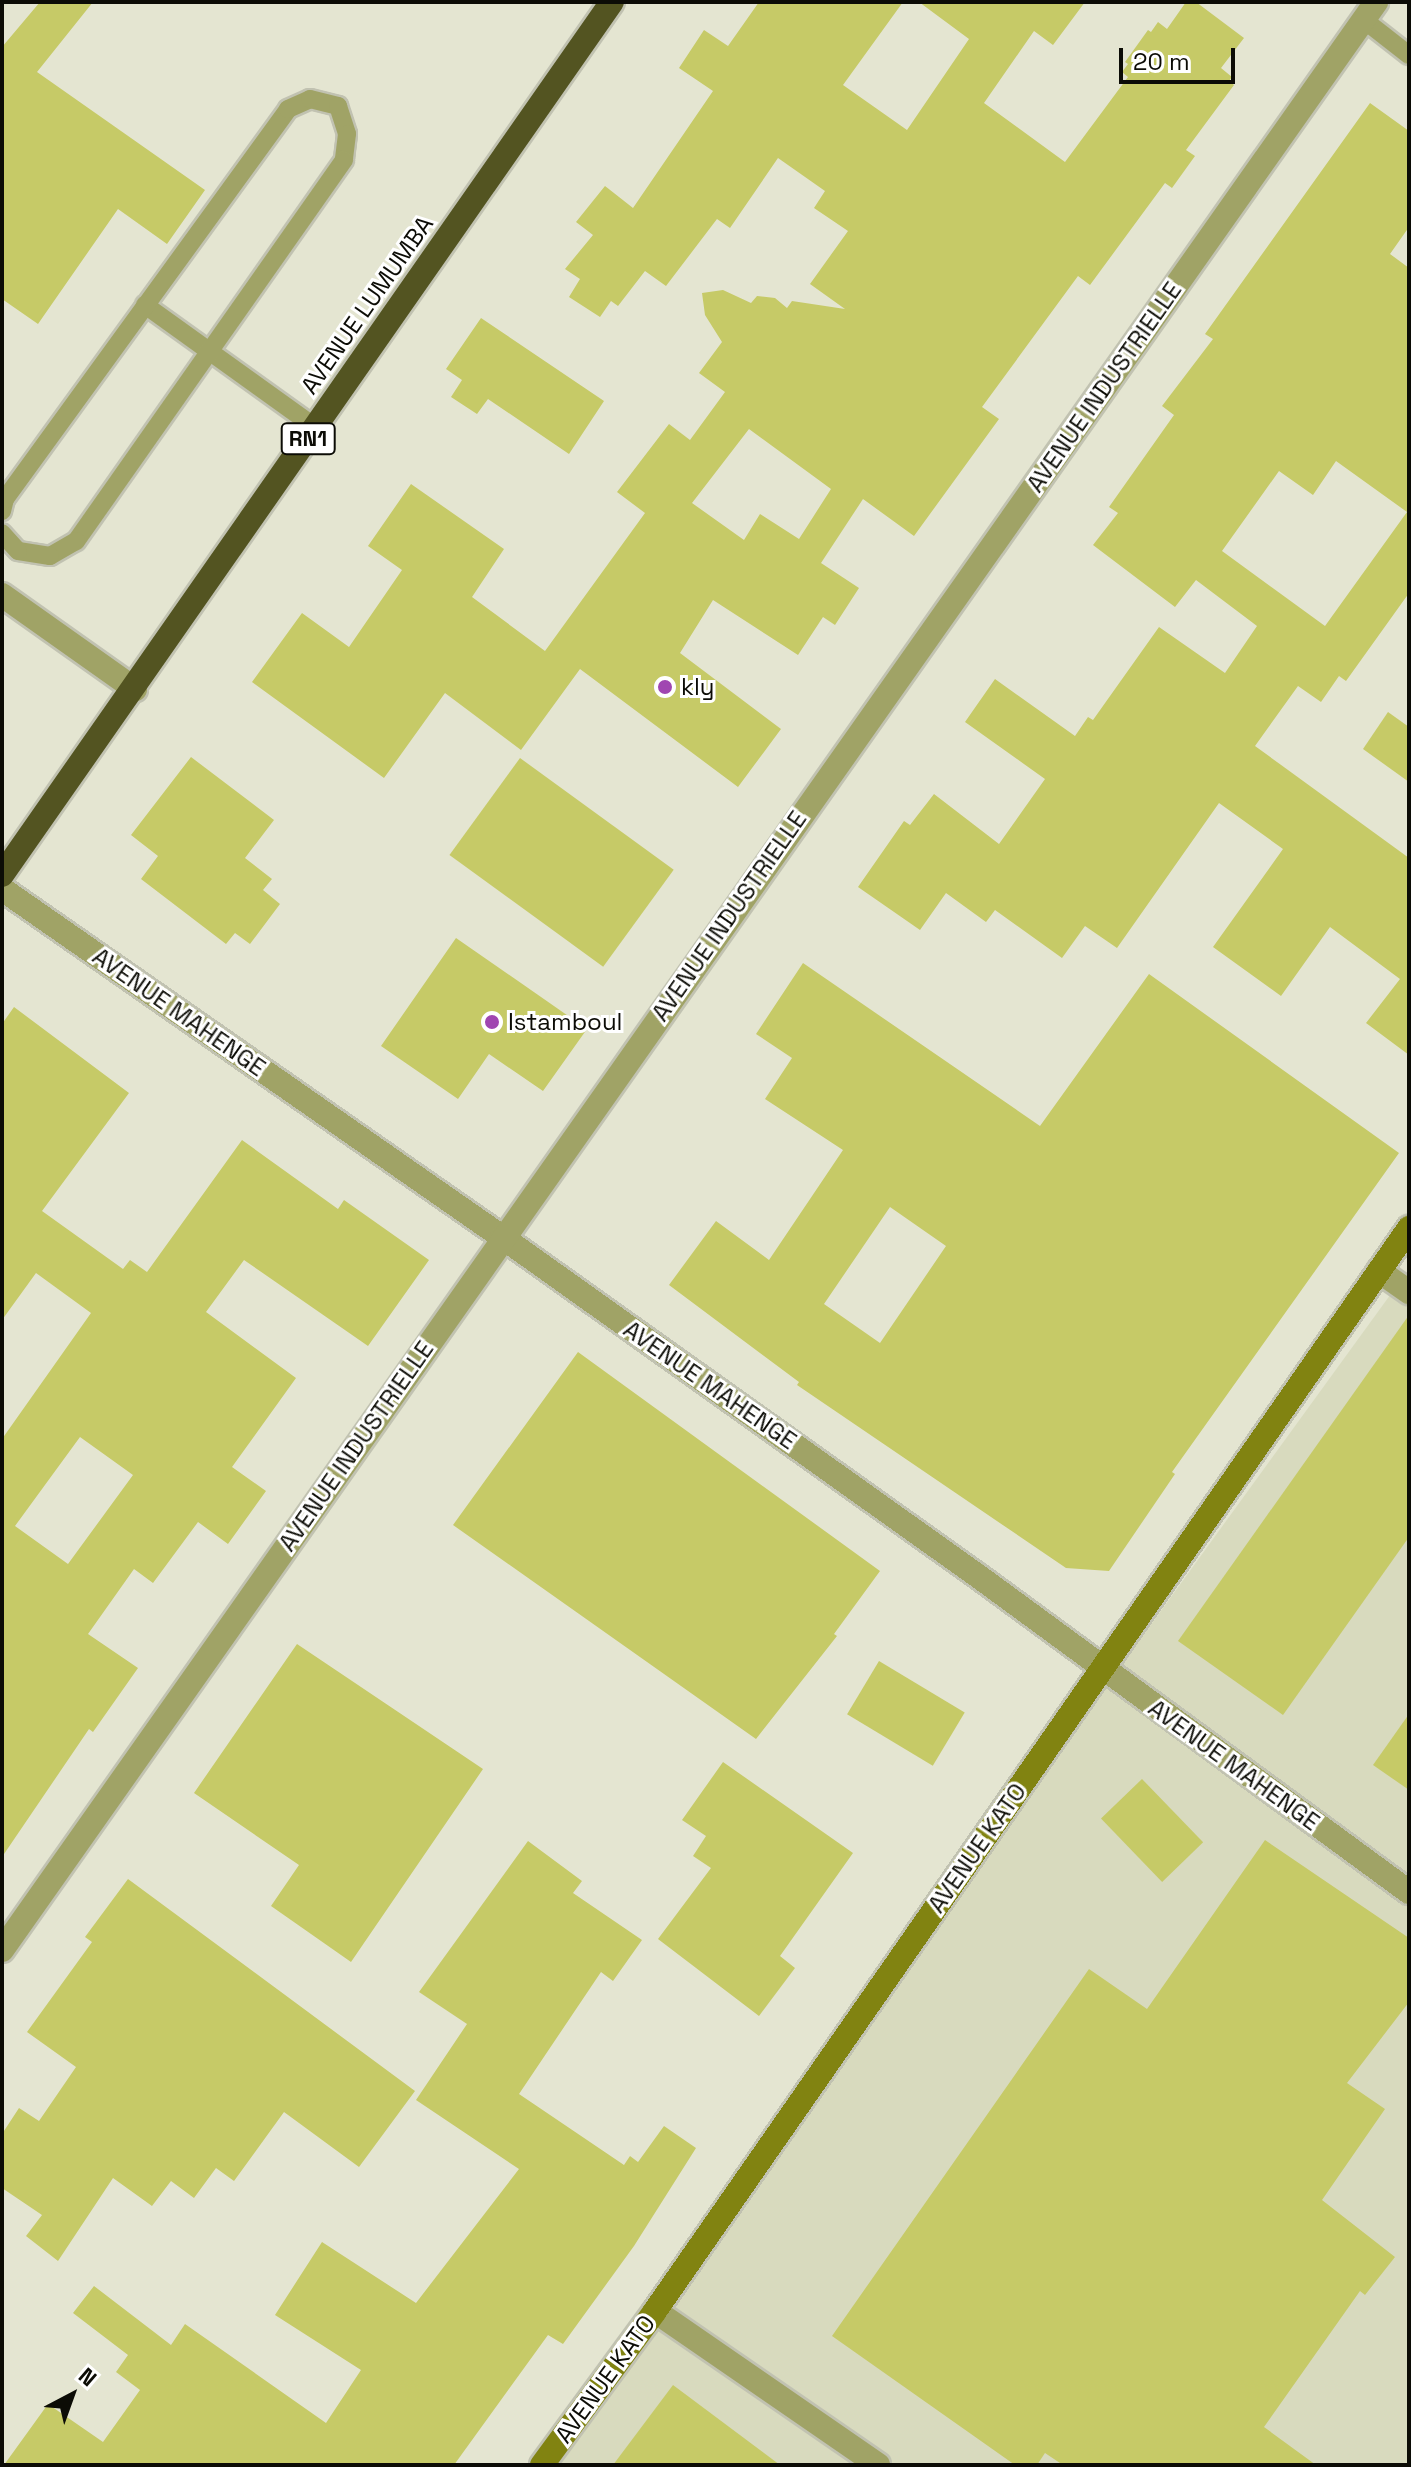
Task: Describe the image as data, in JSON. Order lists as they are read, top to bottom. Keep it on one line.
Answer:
{"streets":{"highway":["AVENUE LUMUMBA","RN1"],"street":["AVENUE INDUSTRIELLE","AVENUE MAHENGE","AVENUE KATO"]},"crossings":[["AVENUE INDUSTRIELLE","AVENUE MAHENGE"],["AVENUE MAHENGE","AVENUE KATO"]],"places":["kly","Istamboul"],"scale_bar":"20 m","north":"top right"}
